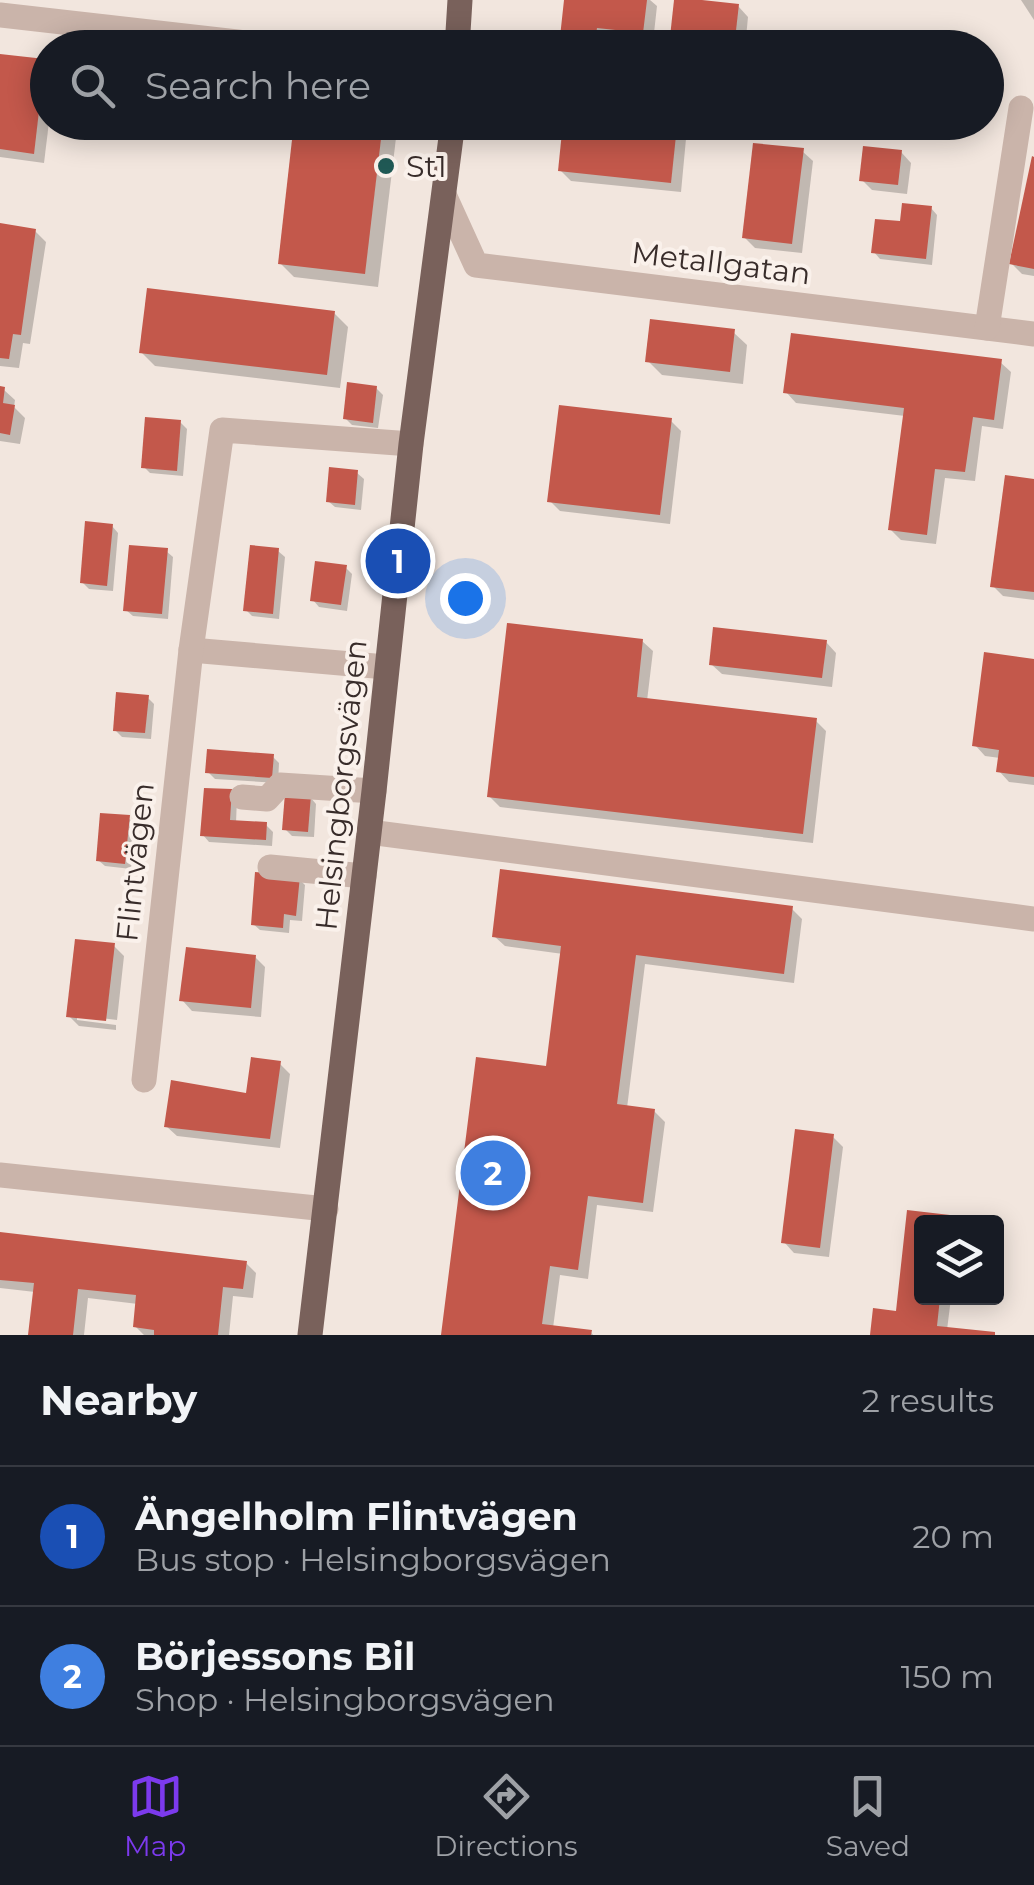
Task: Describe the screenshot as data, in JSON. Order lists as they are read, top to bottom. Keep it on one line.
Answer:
{"streets":{"main road":["Helsingborgsvägen"],"street":["Metallgatan","Flintvägen"]},"crossings":[["Metallgatan","Helsingborgsvägen"],["Helsingborgsvägen","Flintvägen"]],"places":["St1"],"page":{"search":"Search here","pins":["1","2"],"heading":["Nearby","2 results"],"list":[{"mark":"1","name":"Ängelholm Flintvägen","note":"Bus stop · Helsingborgsvägen","value":"20 m"},{"mark":"2","name":"Börjessons Bil","note":"Shop · Helsingborgsvägen","value":"150 m"}],"nav":["Map","Directions","Saved"]}}
